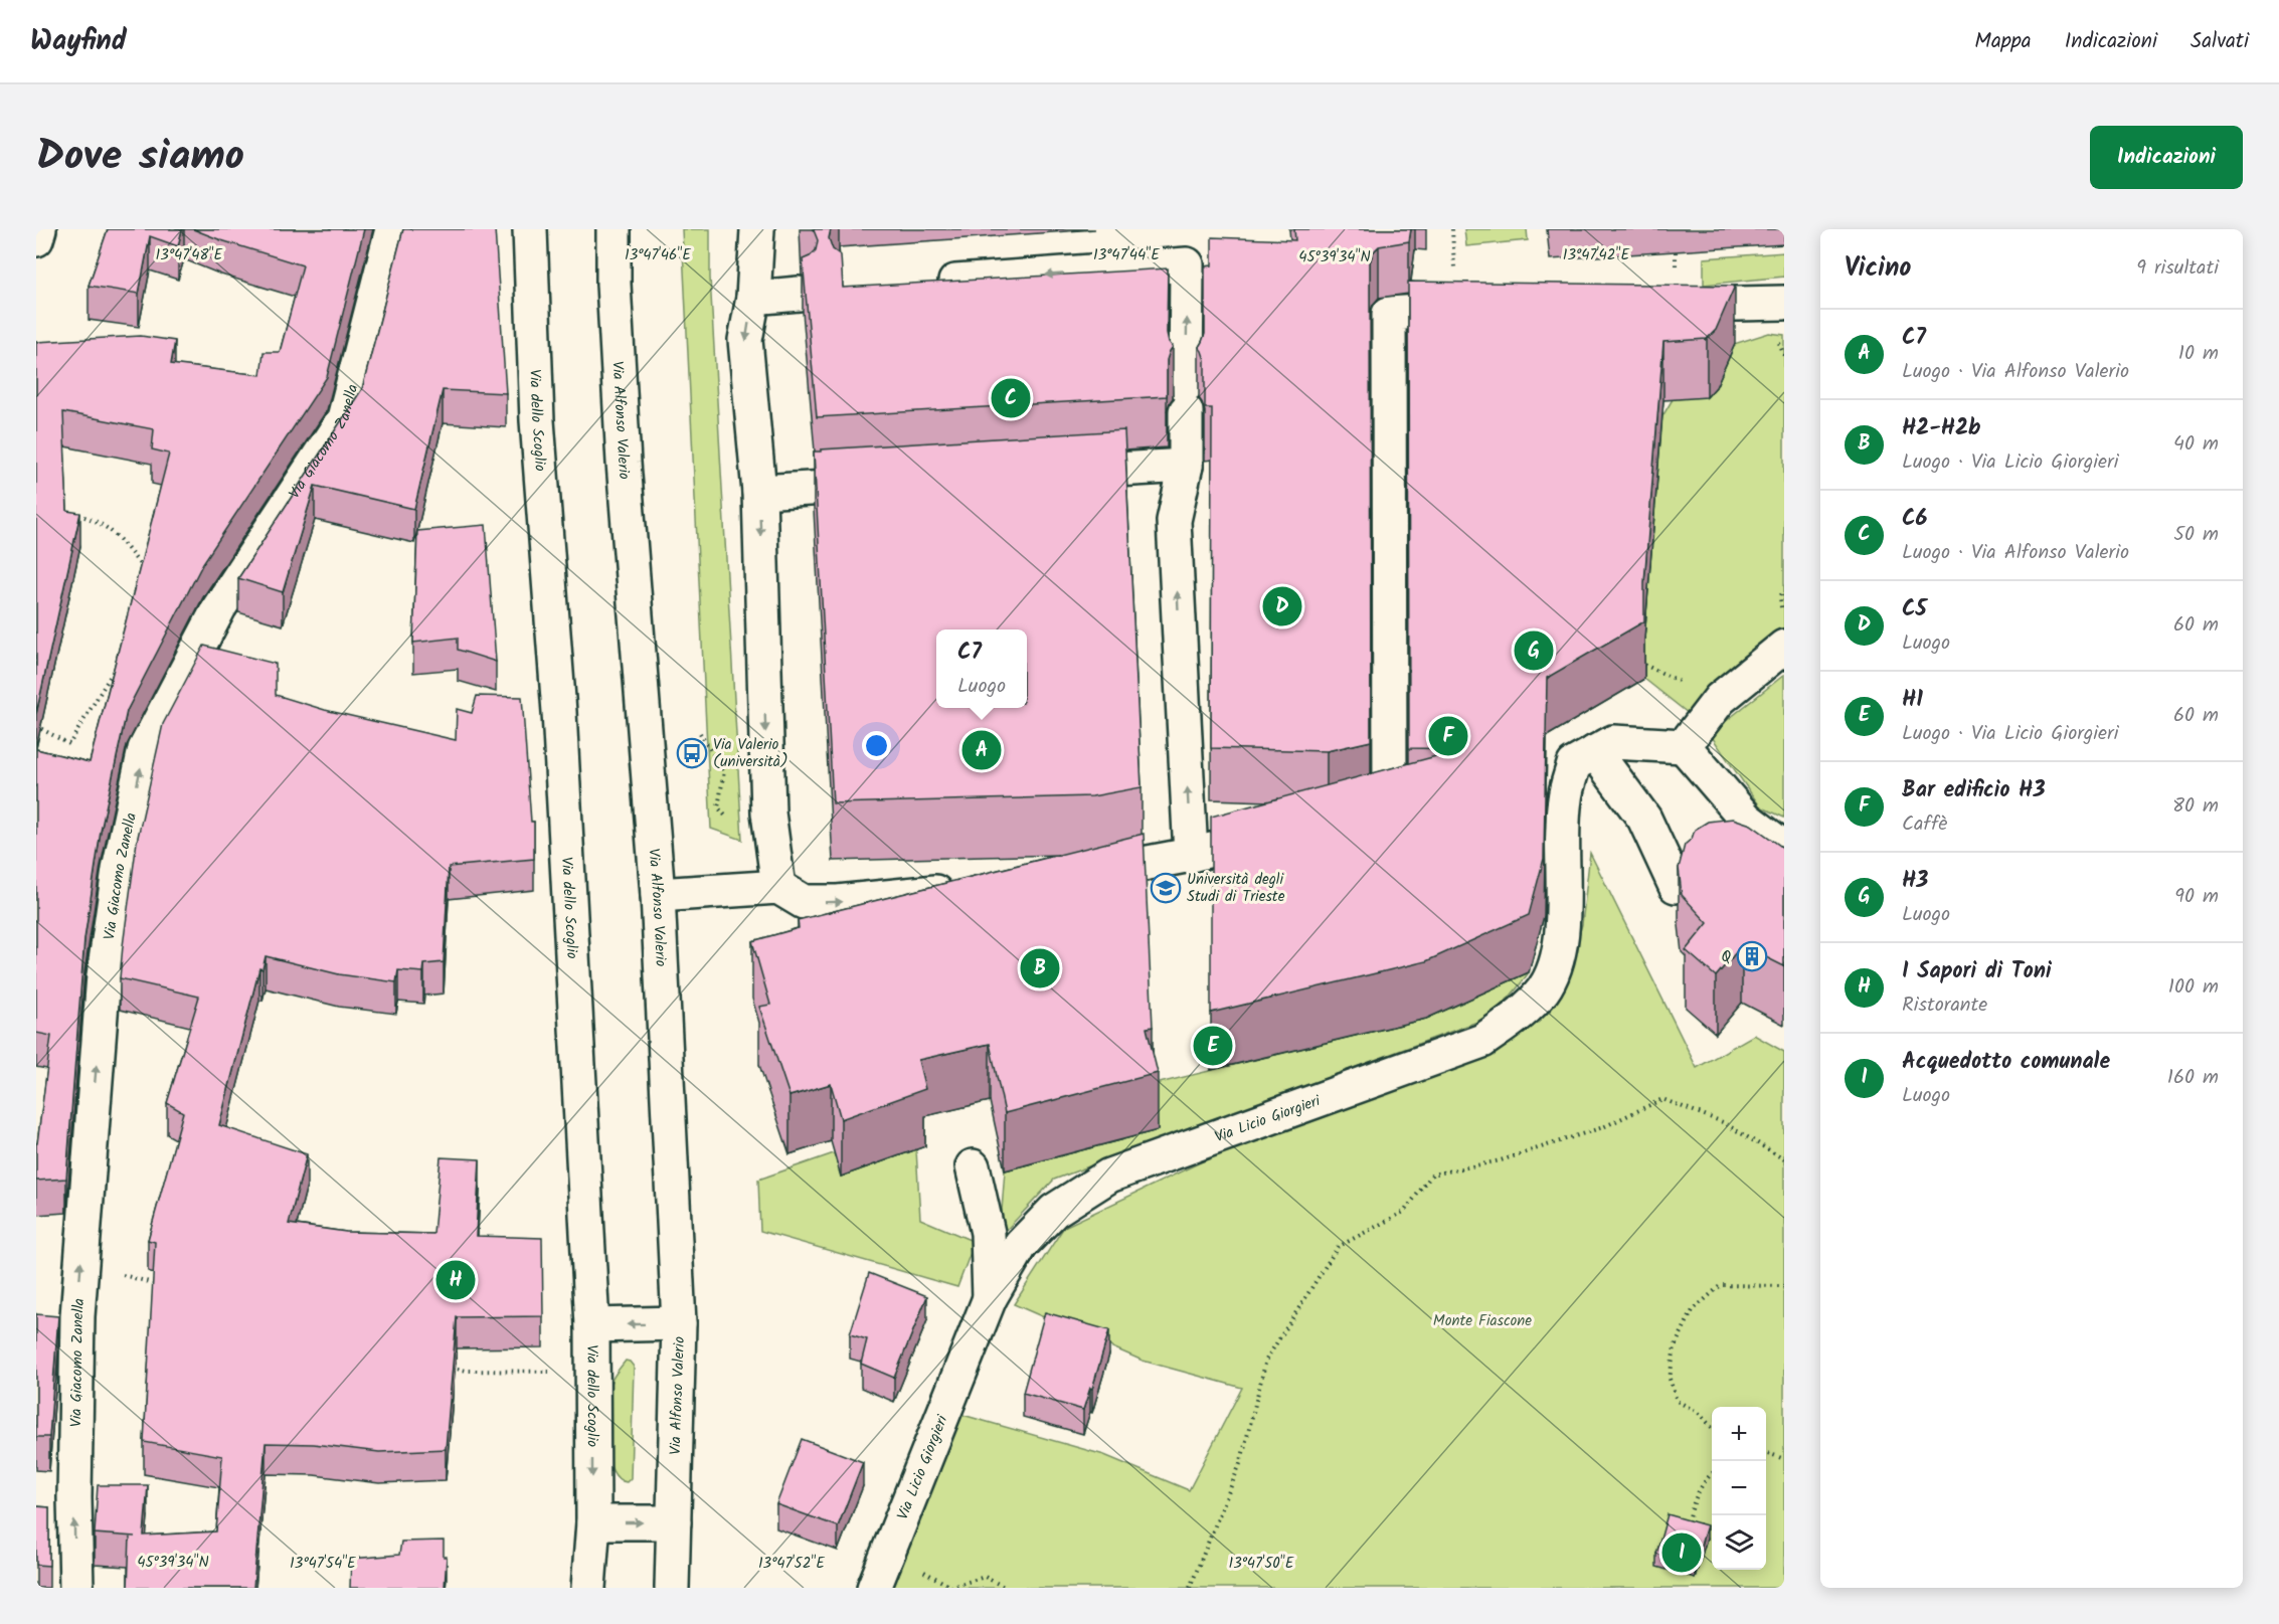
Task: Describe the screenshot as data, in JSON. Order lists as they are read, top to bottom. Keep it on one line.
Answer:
{"streets":{"street":["Via dello Scoglio","Via Alfonso Valerio","Via Giacomo Zanella","Via Licio Giorgieri"]},"one_way":["Via Giacomo Zanella"],"parks":["Monte Fiascone"],"places":{"bus stop":["Via Valerio (università)"],"school or university":["Università degli Studi di Trieste"],"building":["Q"]},"page":{"header":"Wayfind","nav":["Mappa","Indicazioni","Salvati"],"title":"Dove siamo","buttons":"Indicazioni","heading":["Vicino","9 risultati"],"list":[{"mark":"A","name":"C7","note":"Luogo · Via Alfonso Valerio","value":"10 m"},{"mark":"B","name":"H2-H2b","note":"Luogo · Via Licio Giorgieri","value":"40 m"},{"mark":"C","name":"C6","note":"Luogo · Via Alfonso Valerio","value":"50 m"},{"mark":"D","name":"C5","note":"Luogo","value":"60 m"},{"mark":"E","name":"H1","note":"Luogo · Via Licio Giorgieri","value":"60 m"},{"mark":"F","name":"Bar edificio H3","note":"Caffè","value":"80 m"},{"mark":"G","name":"H3","note":"Luogo","value":"90 m"},{"mark":"H","name":"I Sapori di Toni","note":"Ristorante","value":"100 m"},{"mark":"I","name":"Acquedotto comunale","note":"Luogo","value":"160 m"}],"pins":["C","D","G","F","A","B","E","H","I"],"popup":["C7","Luogo"],"map_buttons":["+","−"]},"coordinates":["13°47'48\"E","13°47'46\"E","13°47'44\"E","13°47'42\"E","45°39'34\"N","13°47'54\"E","13°47'52\"E","13°47'50\"E"]}
